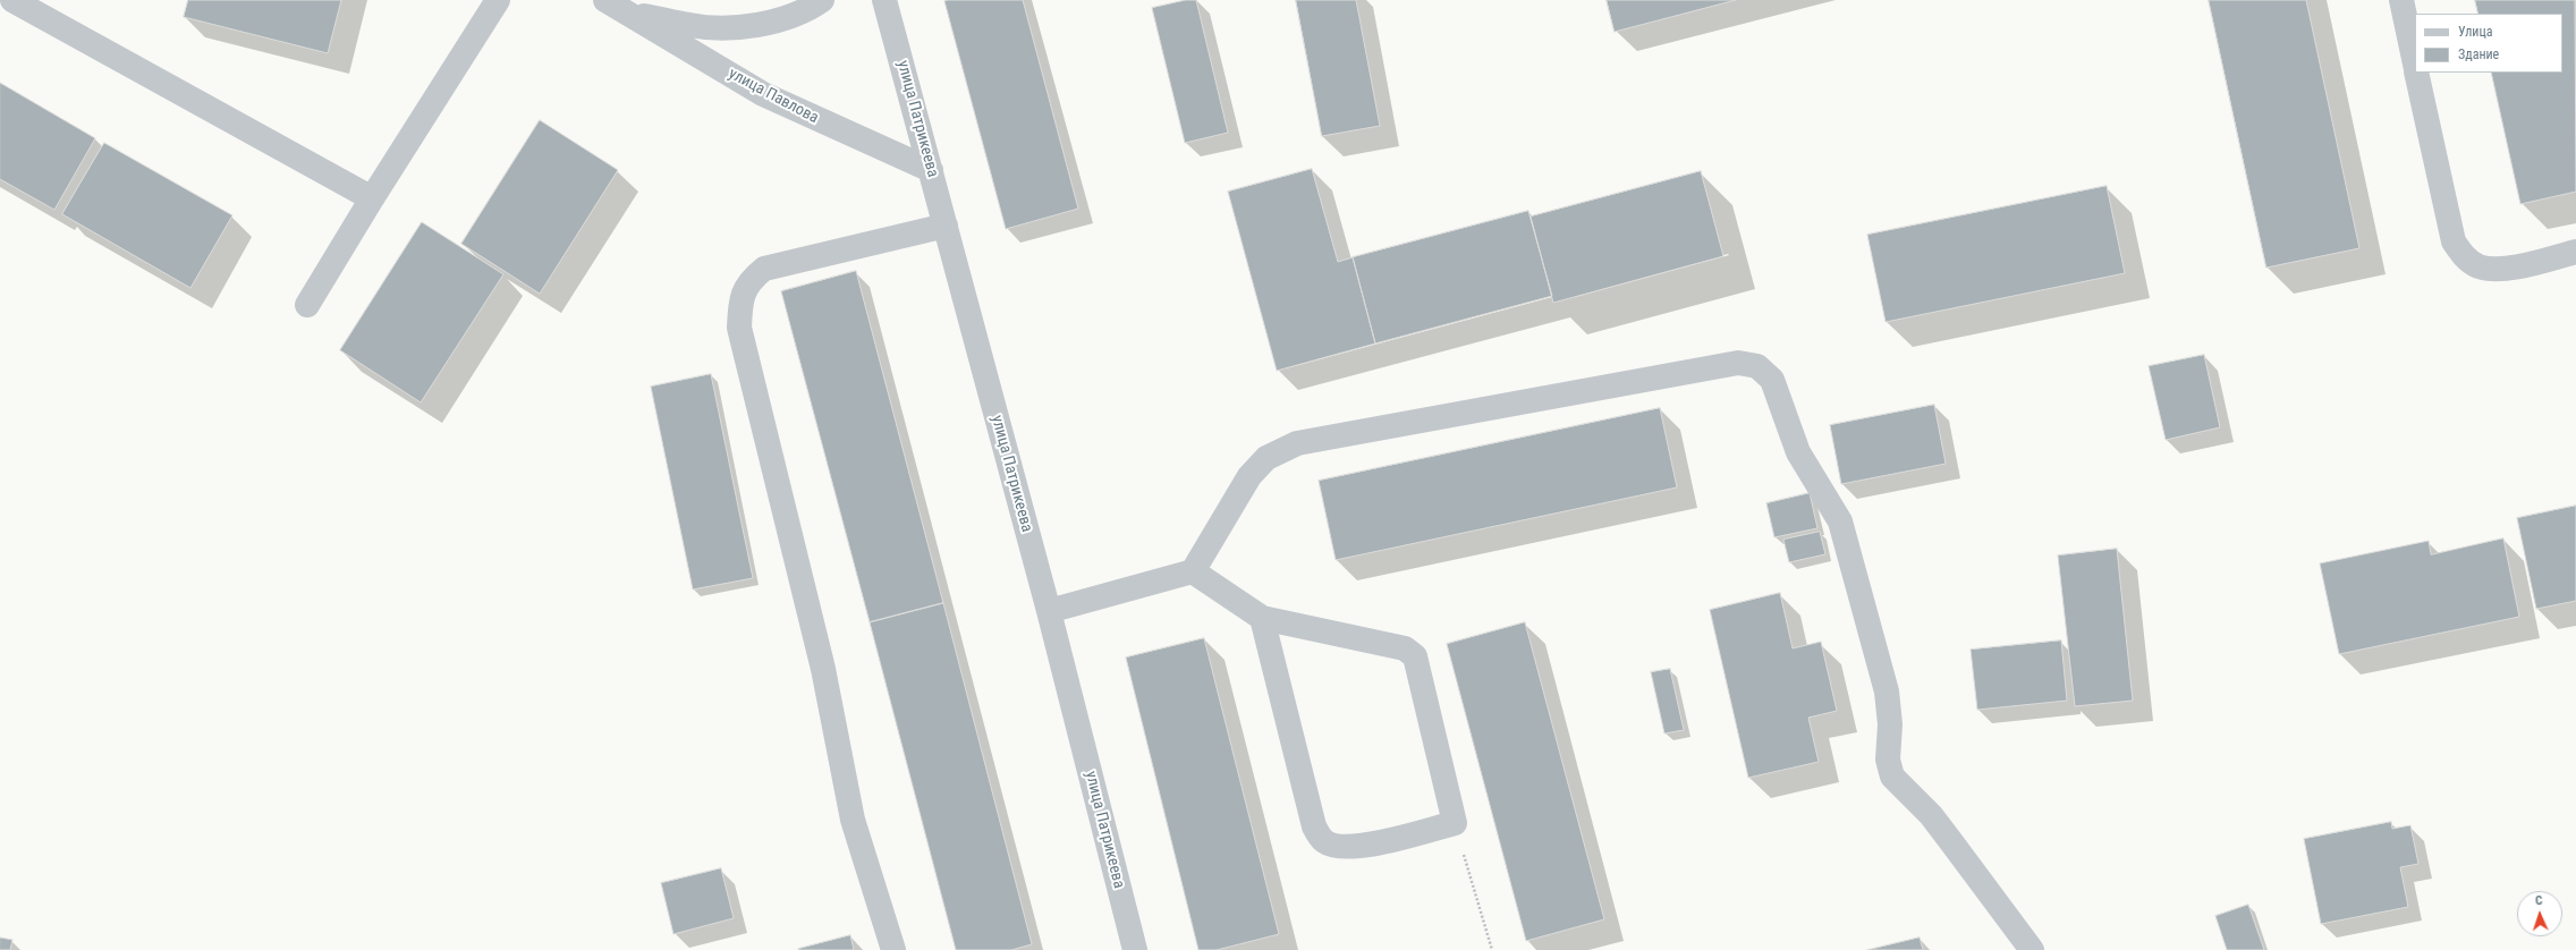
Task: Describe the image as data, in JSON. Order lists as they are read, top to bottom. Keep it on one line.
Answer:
{"streets":{"street":["улица Павлова","улица Патрикеева"]},"crossings":[["улица Павлова","улица Патрикеева"]],"legend":["Улица","Здание"],"north":"top"}
